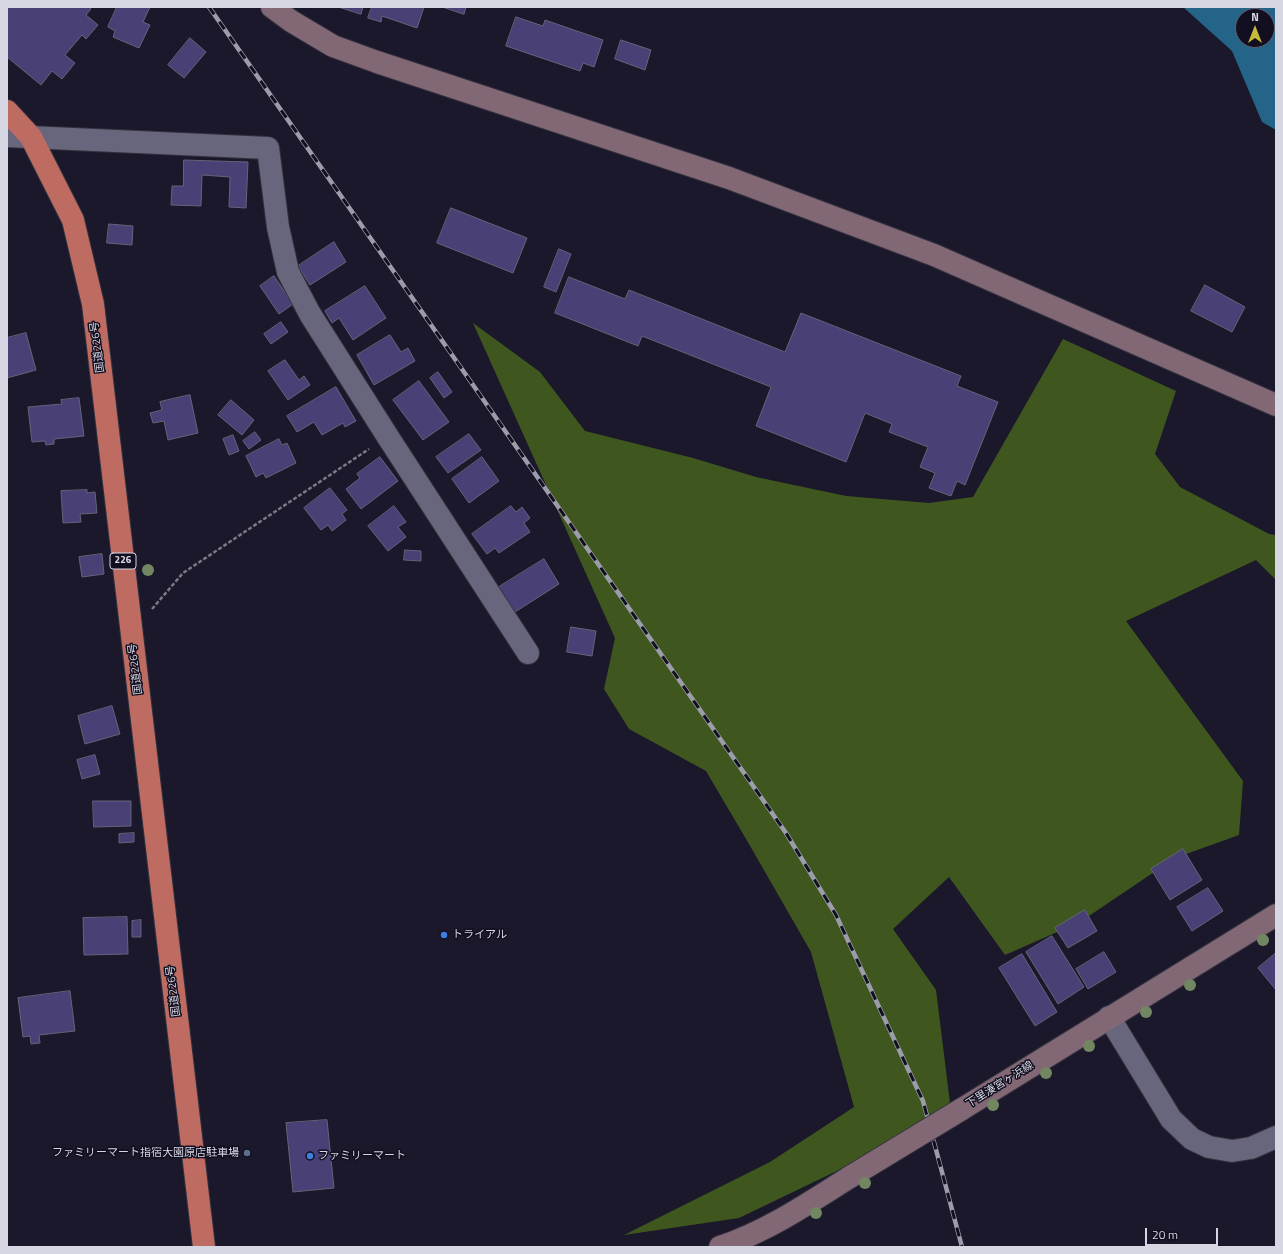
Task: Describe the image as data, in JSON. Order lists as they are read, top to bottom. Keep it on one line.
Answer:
{"streets":{"highway":["国道226号","226"],"street":["下里湊宮ヶ浜線"]},"places":["トライアル","ファミリーマート指宿大園原店駐車場","ファミリーマート"],"scale_bar":"20 m","north":"top"}
